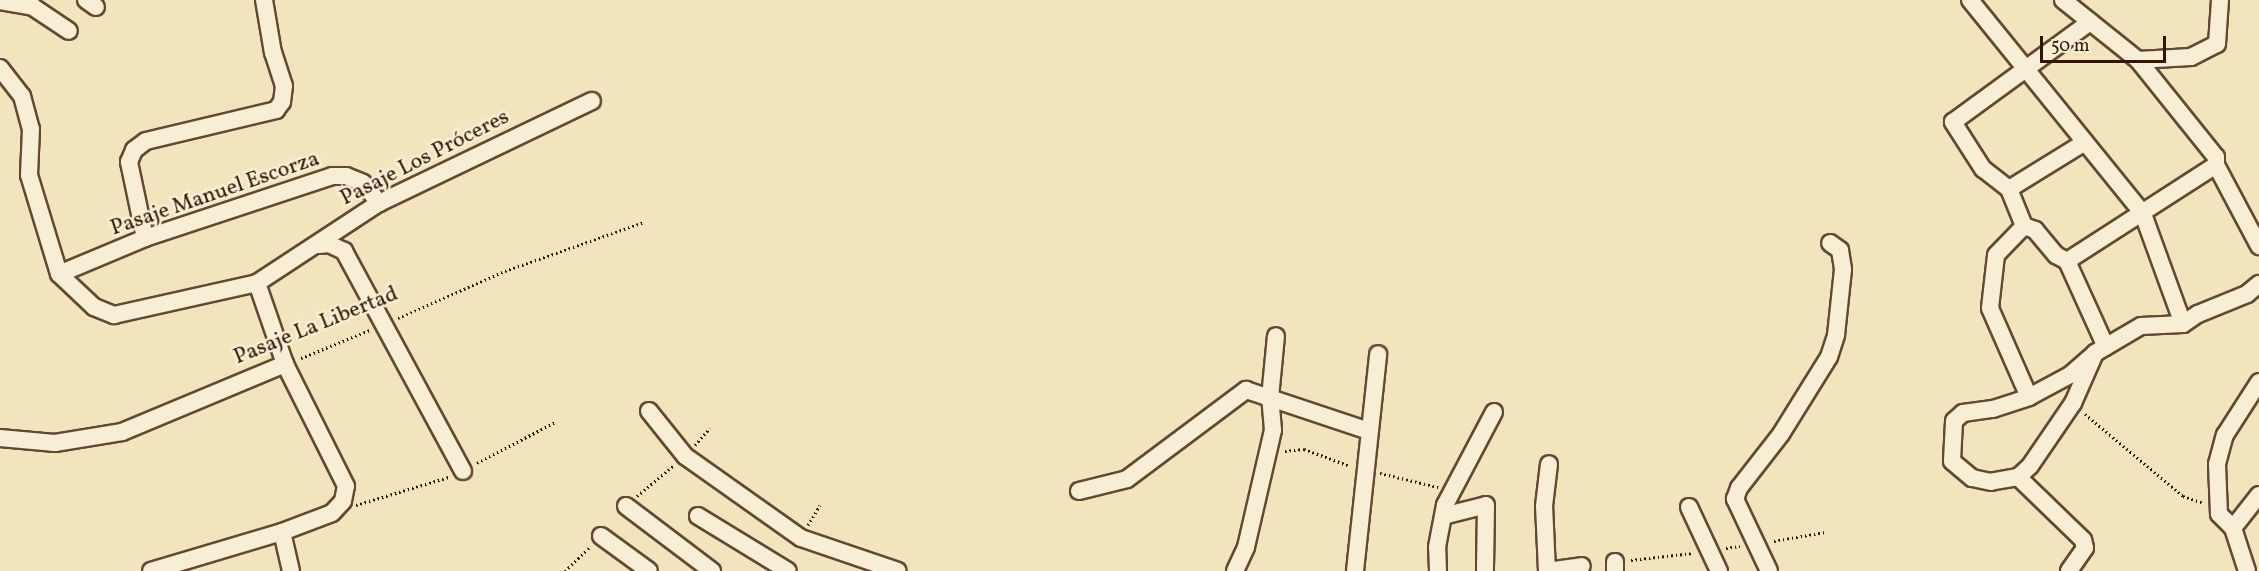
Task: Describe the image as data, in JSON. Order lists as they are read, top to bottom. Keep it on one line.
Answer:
{"streets":{"street":["Pasaje Los Próceres","Pasaje Manuel Escorza","Pasaje La Libertad"]},"crossings":[["Pasaje Los Próceres","Pasaje Manuel Escorza"]],"scale_bar":"50 m"}
